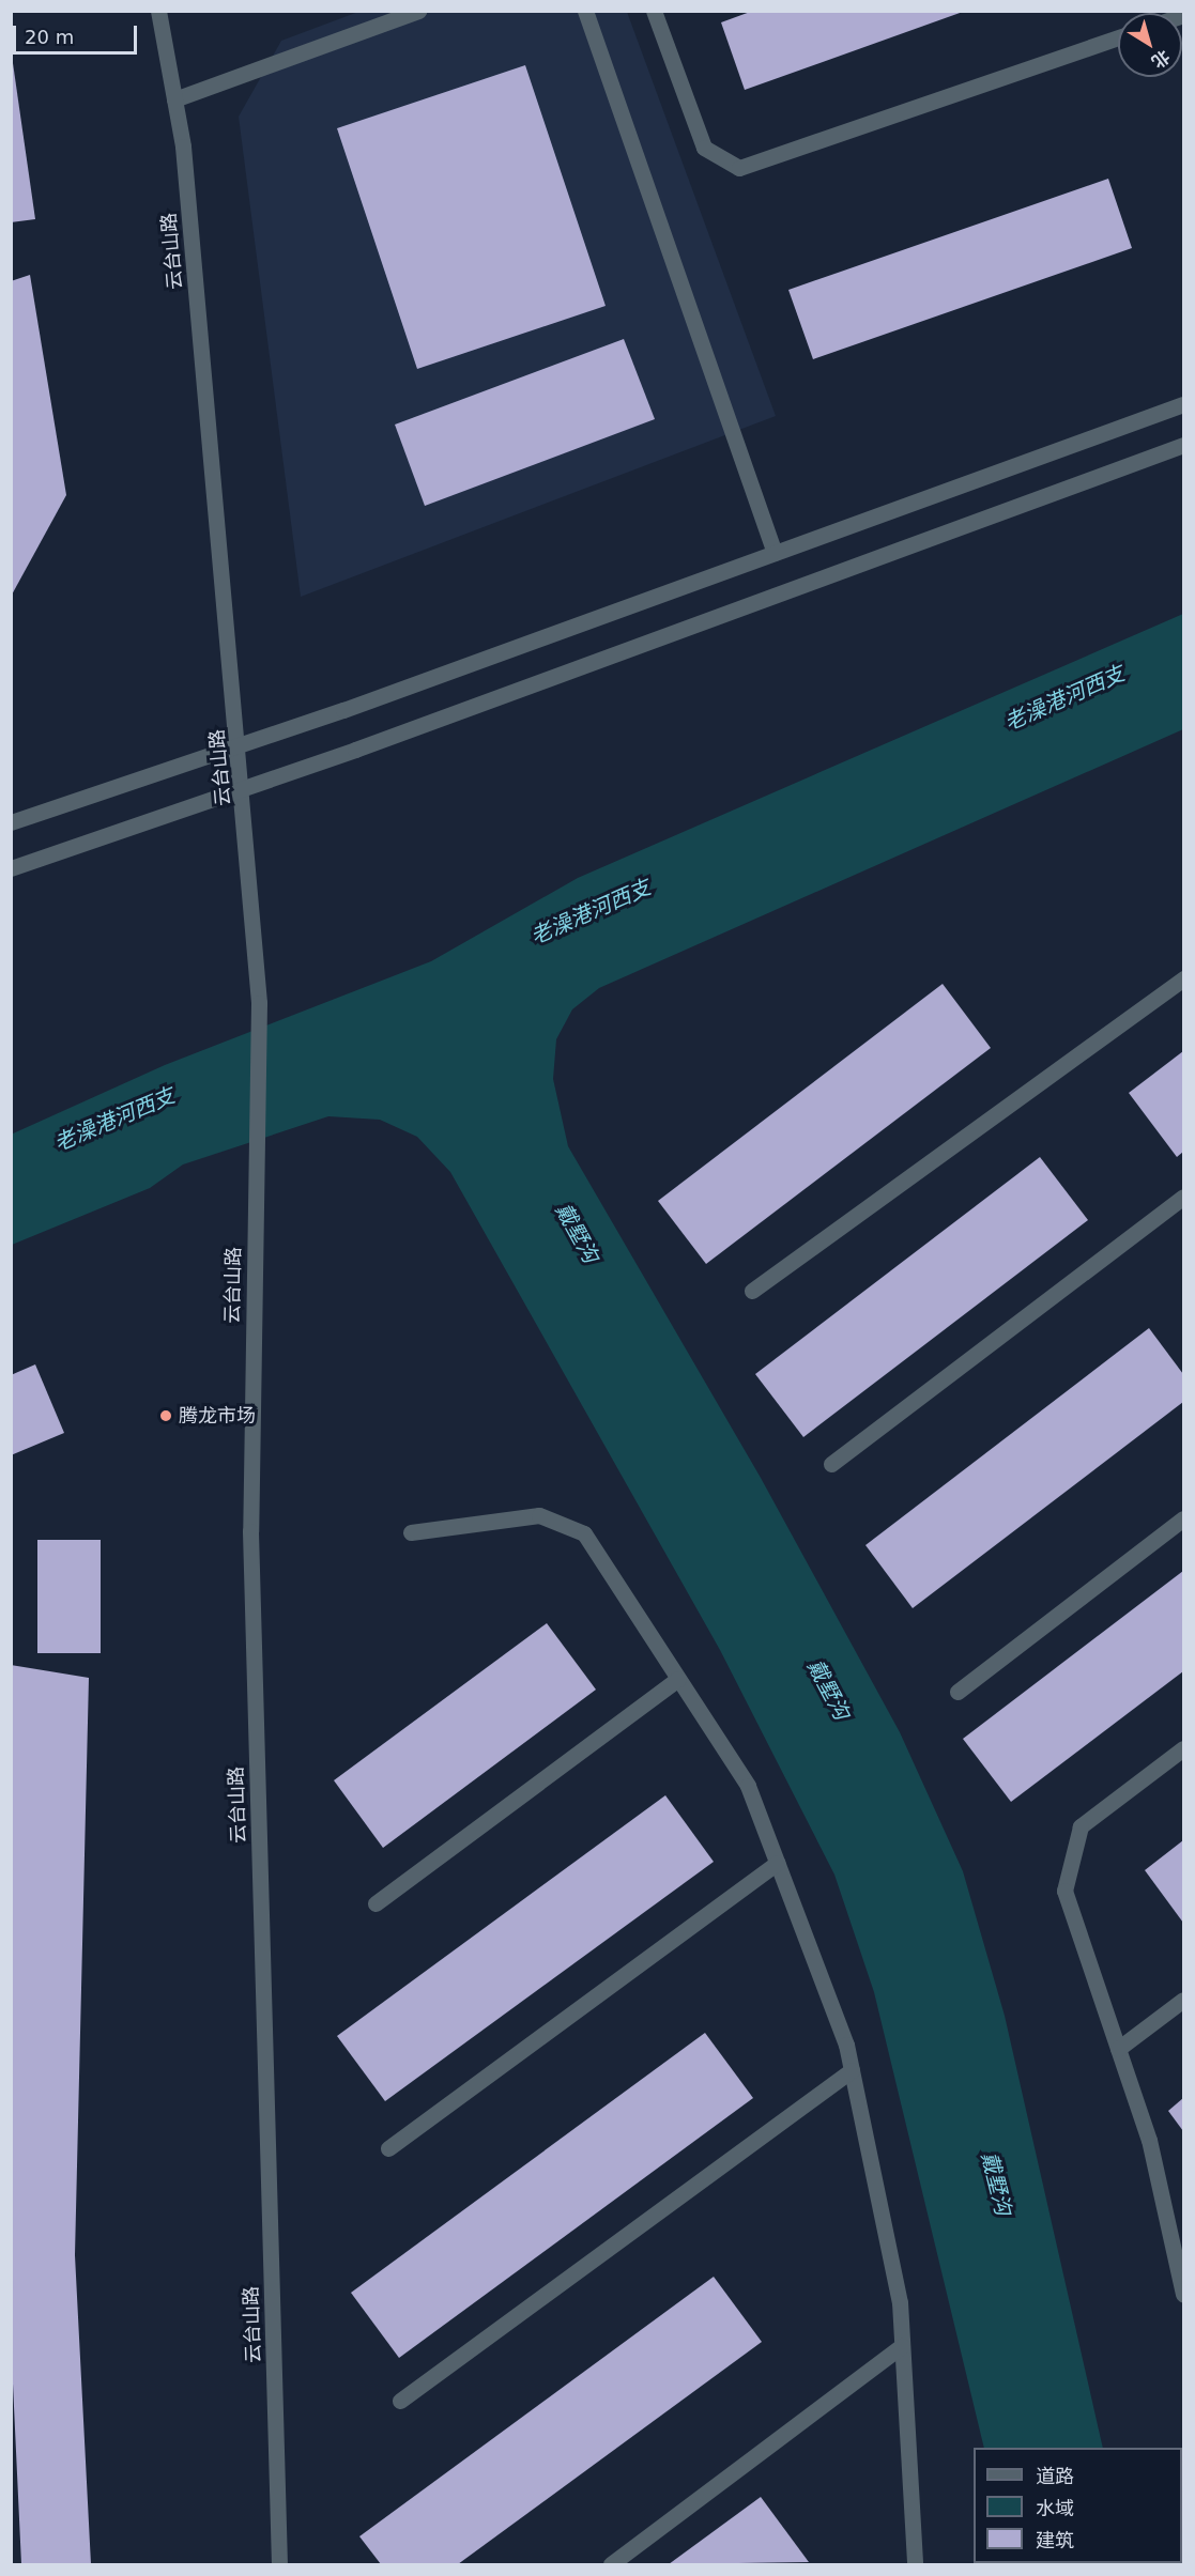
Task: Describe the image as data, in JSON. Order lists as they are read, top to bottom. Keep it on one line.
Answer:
{"streets":{"street":["云台山路"]},"water":["老澡港河西支","戴墅沟"],"places":["腾龙市场"],"legend":["道路","水域","建筑"],"scale_bar":"20 m","north":"bottom right"}
